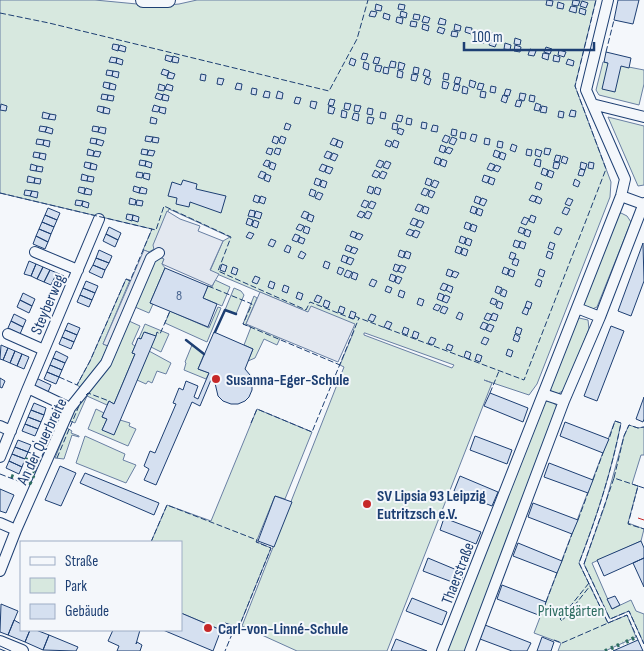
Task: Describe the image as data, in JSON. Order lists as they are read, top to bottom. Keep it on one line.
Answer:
{"streets":{"street":["Steyberweg","An der Querbreite","Thaerstraße"]},"parks":["Privatgärten"],"places":["Susanna-Eger-Schule","SV Lipsia 93 Leipzig Eutritzsch e.V.","Carl-von-Linné-Schule"],"house_numbers":["8"],"legend":["Straße","Park","Gebäude"],"scale_bar":"100 m"}
